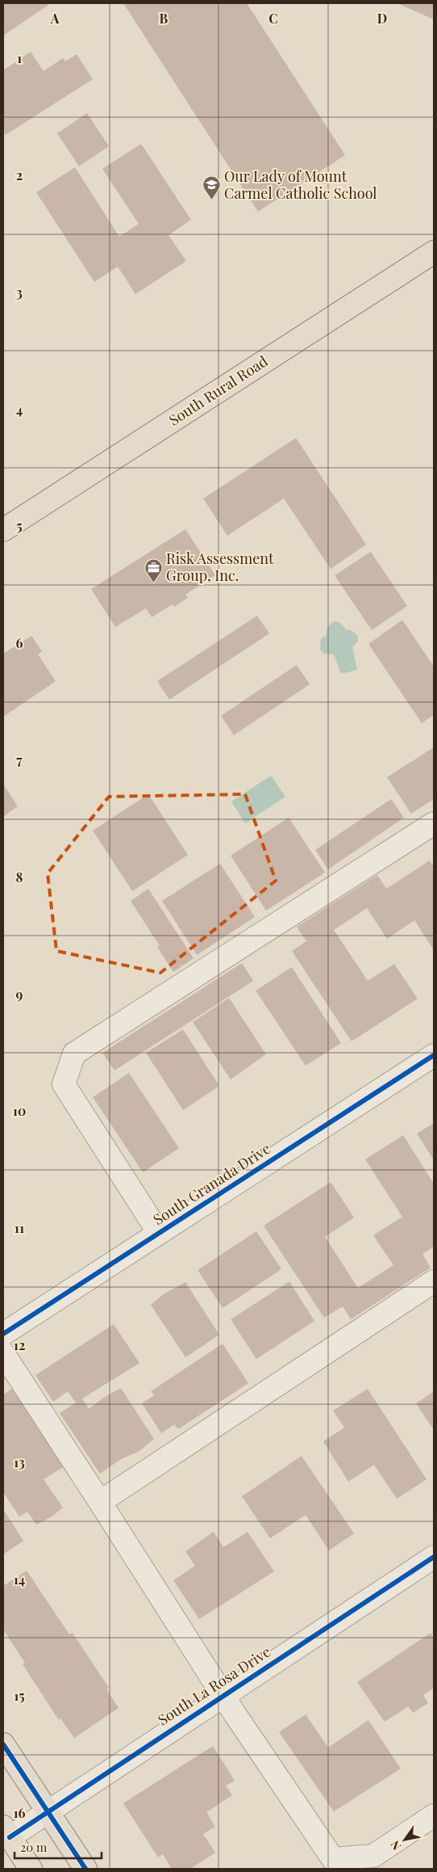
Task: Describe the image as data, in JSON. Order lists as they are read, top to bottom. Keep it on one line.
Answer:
{"streets":{"main road":["South Rural Road"],"street":["South Granada Drive","South La Rosa Drive"]},"places":{"school or university":["Our Lady of Mount Carmel Catholic School"],"office":["Risk Assessment Group, Inc."]},"scale_bar":"20 m","north":"bottom left","grid":{"columns":["A","B","C","D"],"rows":["1","2","3","4","5","6","7","8","9","10","11","12","13","14","15","16"]}}
